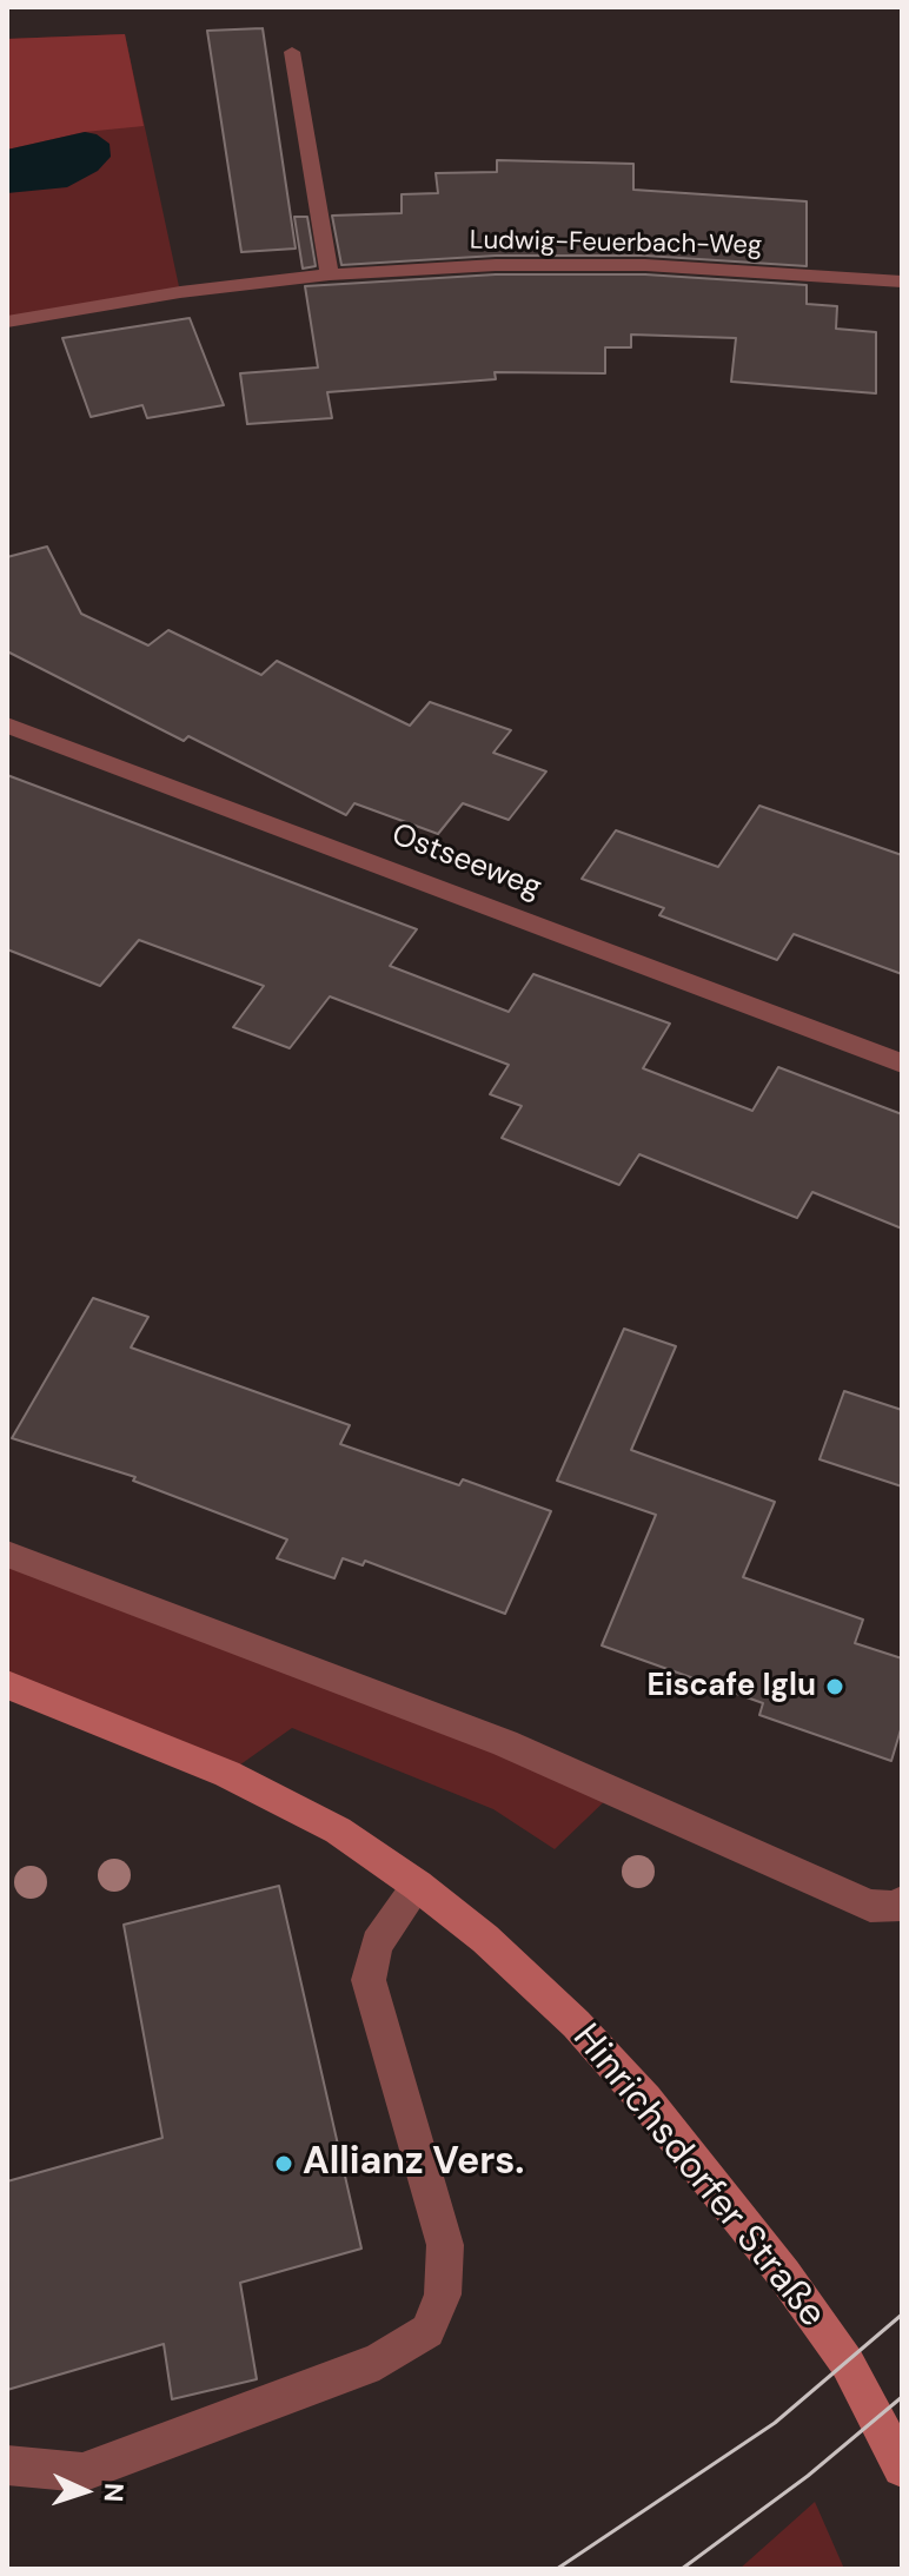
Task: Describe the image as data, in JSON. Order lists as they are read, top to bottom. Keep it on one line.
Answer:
{"streets":{"street":["Ludwig-Feuerbach-Weg","Ostseeweg","Hinrichsdorfer Straße"]},"places":["Eiscafe Iglu","Allianz Vers."],"north":"right"}
